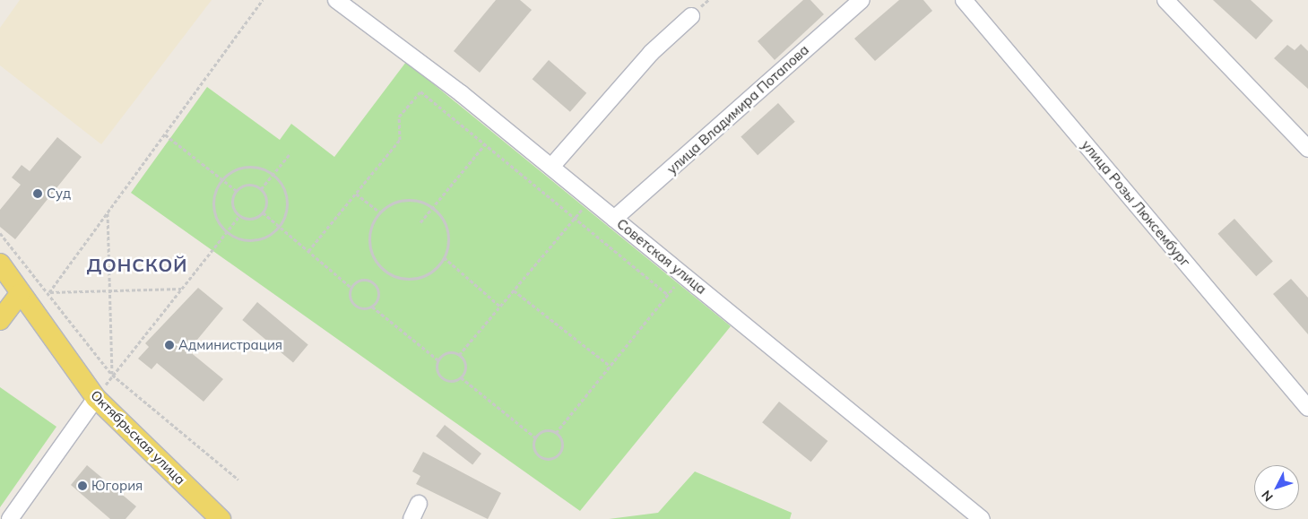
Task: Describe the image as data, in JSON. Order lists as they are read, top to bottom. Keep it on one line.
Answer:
{"streets":{"main road":["Октябрьская улица"],"street":["улица Владимира Потапова","улица Розы Люксембург","Советская улица"]},"crossings":[["улица Владимира Потапова","Советская улица"]],"districts":["ДОНСКОЙ"],"places":["Суд","Администрация","Югория"],"north":"bottom left"}
